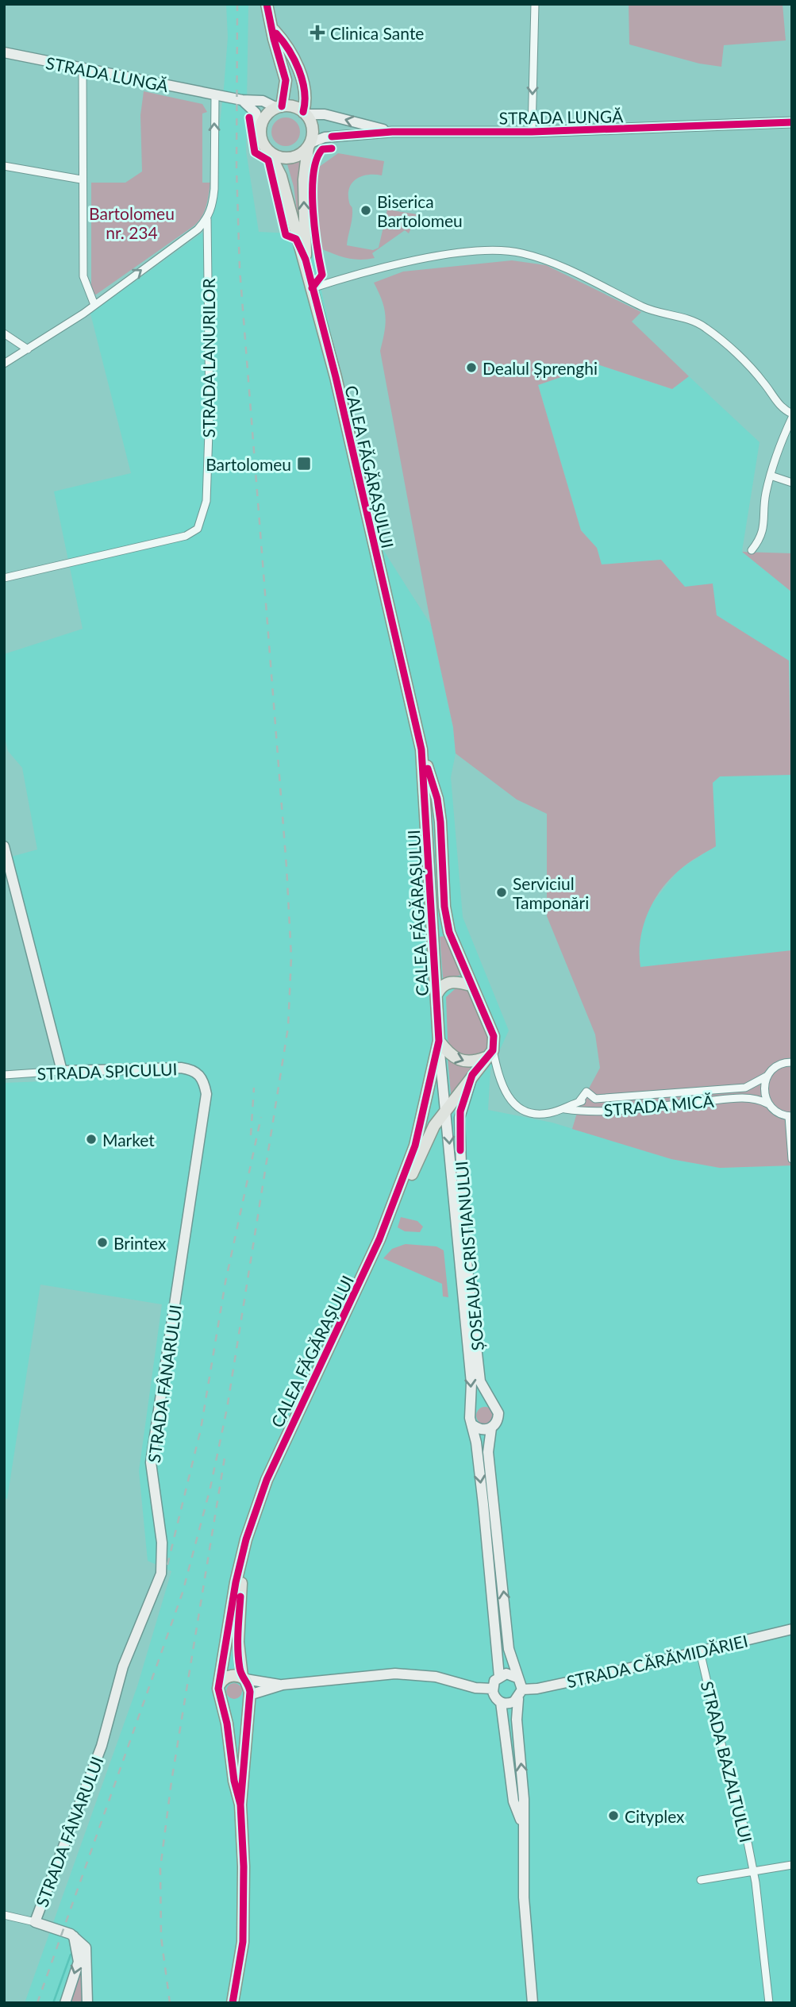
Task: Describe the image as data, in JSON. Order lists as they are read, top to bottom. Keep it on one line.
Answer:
{"streets":{"main road":["CALEA FĂGĂRAȘULUI"],"street":["STRADA LUNGĂ","STRADA LANURILOR","STRADA SPICULUI","STRADA MICĂ","ȘOSEAUA CRISTIANULUI","STRADA FÂNARULUI","STRADA CĂRĂMIDĂRIEI","STRADA BAZALTULUI"]},"crossings":[["STRADA LUNGĂ","STRADA LANURILOR"],["STRADA LUNGĂ","CALEA FĂGĂRAȘULUI"],["CALEA FĂGĂRAȘULUI","ȘOSEAUA CRISTIANULUI"],["STRADA SPICULUI","STRADA FÂNARULUI"],["ȘOSEAUA CRISTIANULUI","STRADA CĂRĂMIDĂRIEI"],["STRADA CĂRĂMIDĂRIEI","STRADA BAZALTULUI"]],"parks":["Bartolomeu nr. 234"],"places":{"health":["Clinica Sante"],"other":["Biserica Bartolomeu","Dealul Șprenghi","Serviciul Tamponări","Market","Brintex","Cityplex"],"transit":["Bartolomeu"]}}
